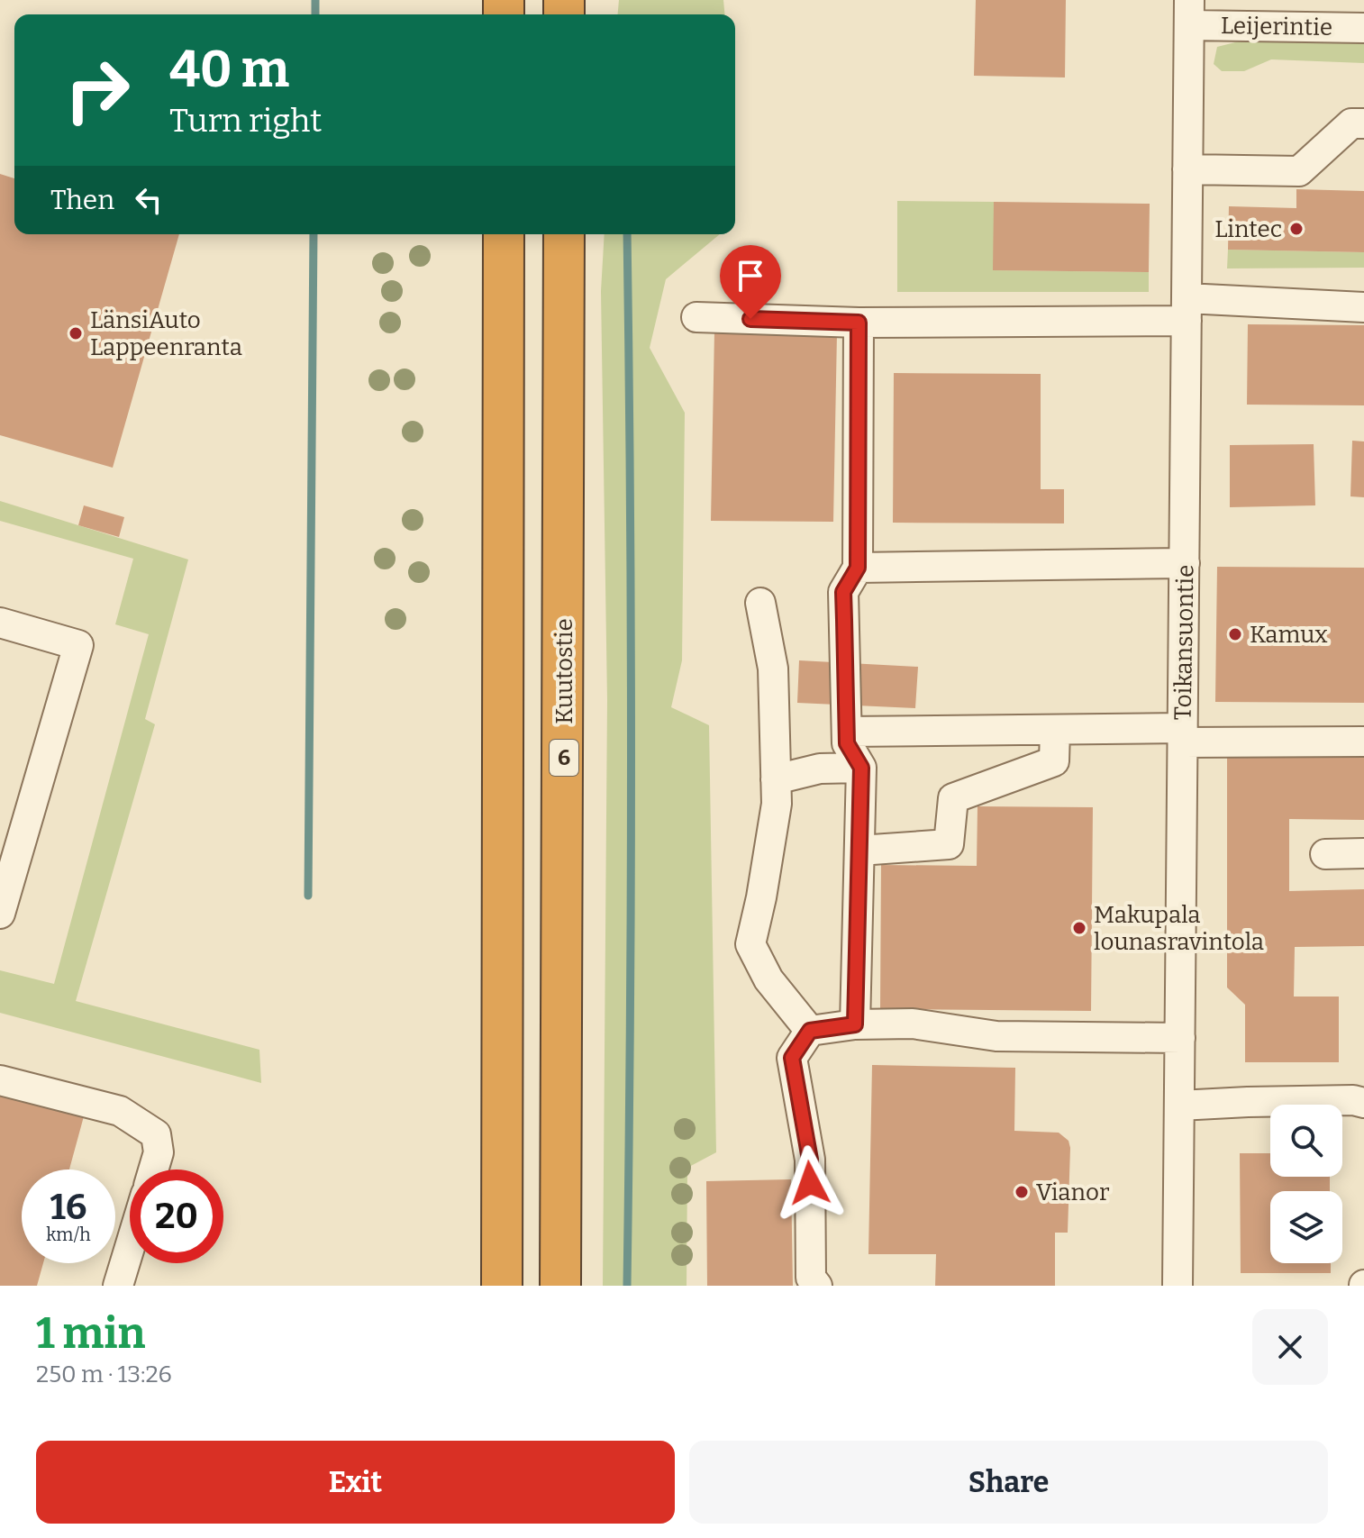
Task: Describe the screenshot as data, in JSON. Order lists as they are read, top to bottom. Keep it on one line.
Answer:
{"streets":{"highway":["Kuutostie","6"],"street":["Leijerintie","Toikansuontie"]},"crossings":[["Leijerintie","Toikansuontie"]],"places":["Lintec","LänsiAuto Lappeenranta","Kamux","Makupala lounasravintola","Vianor"],"page":{"turn":["40 m","Turn right"],"then":"Then","speed":"16 km/h","limit":"20","heading":["1 min","250 m · 13:26"],"buttons":["Exit","Share"]}}
